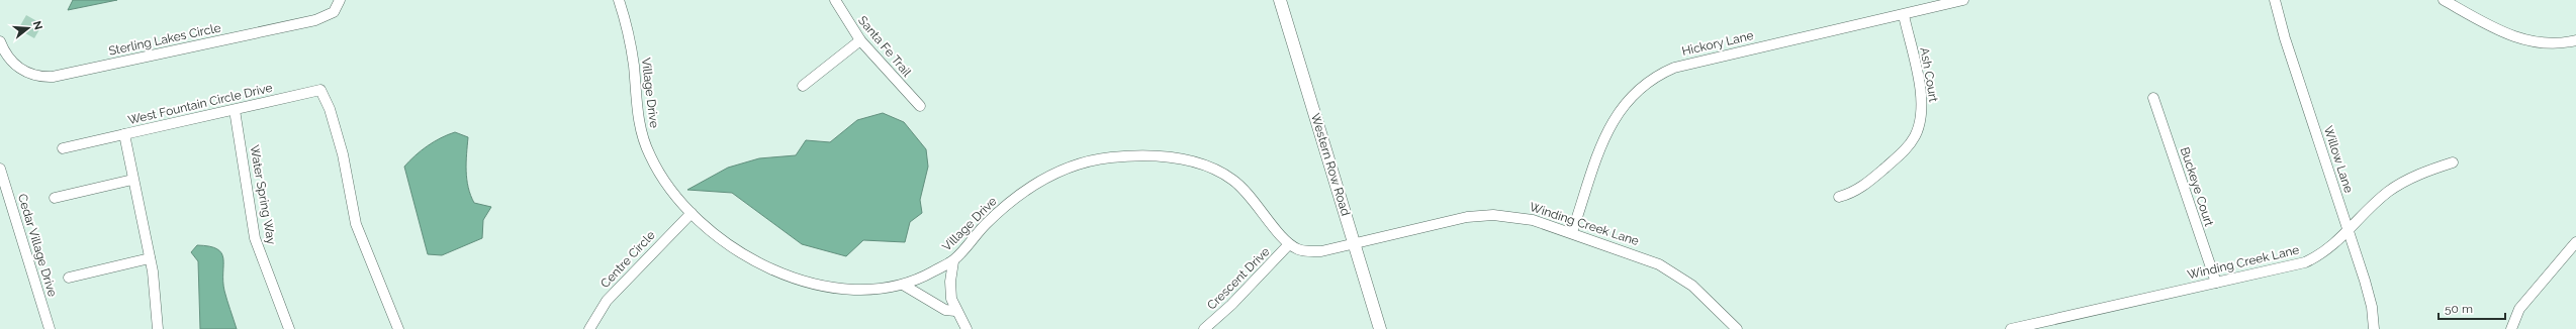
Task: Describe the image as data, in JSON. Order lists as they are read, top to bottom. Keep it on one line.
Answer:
{"streets":{"street":["Sterling Lakes Circle","Hickory Lane","Santa Fe Trail","Ash Court","Village Drive","West Fountain Circle Drive","Willow Lane","Western Row Road","Buckeye Court","Water Spring Way","Winding Creek Lane","Cedar Village Drive","Centre Circle","Crescent Drive"]},"crossings":[["Hickory Lane","Ash Court"],["Hickory Lane","Winding Creek Lane"],["Village Drive","Western Row Road"],["Village Drive","Winding Creek Lane"],["Village Drive","Centre Circle"],["Village Drive","Crescent Drive"],["West Fountain Circle Drive","Water Spring Way"],["Willow Lane","Winding Creek Lane"],["Western Row Road","Winding Creek Lane"],["Buckeye Court","Winding Creek Lane"]],"scale_bar":"50 m","north":"right"}
